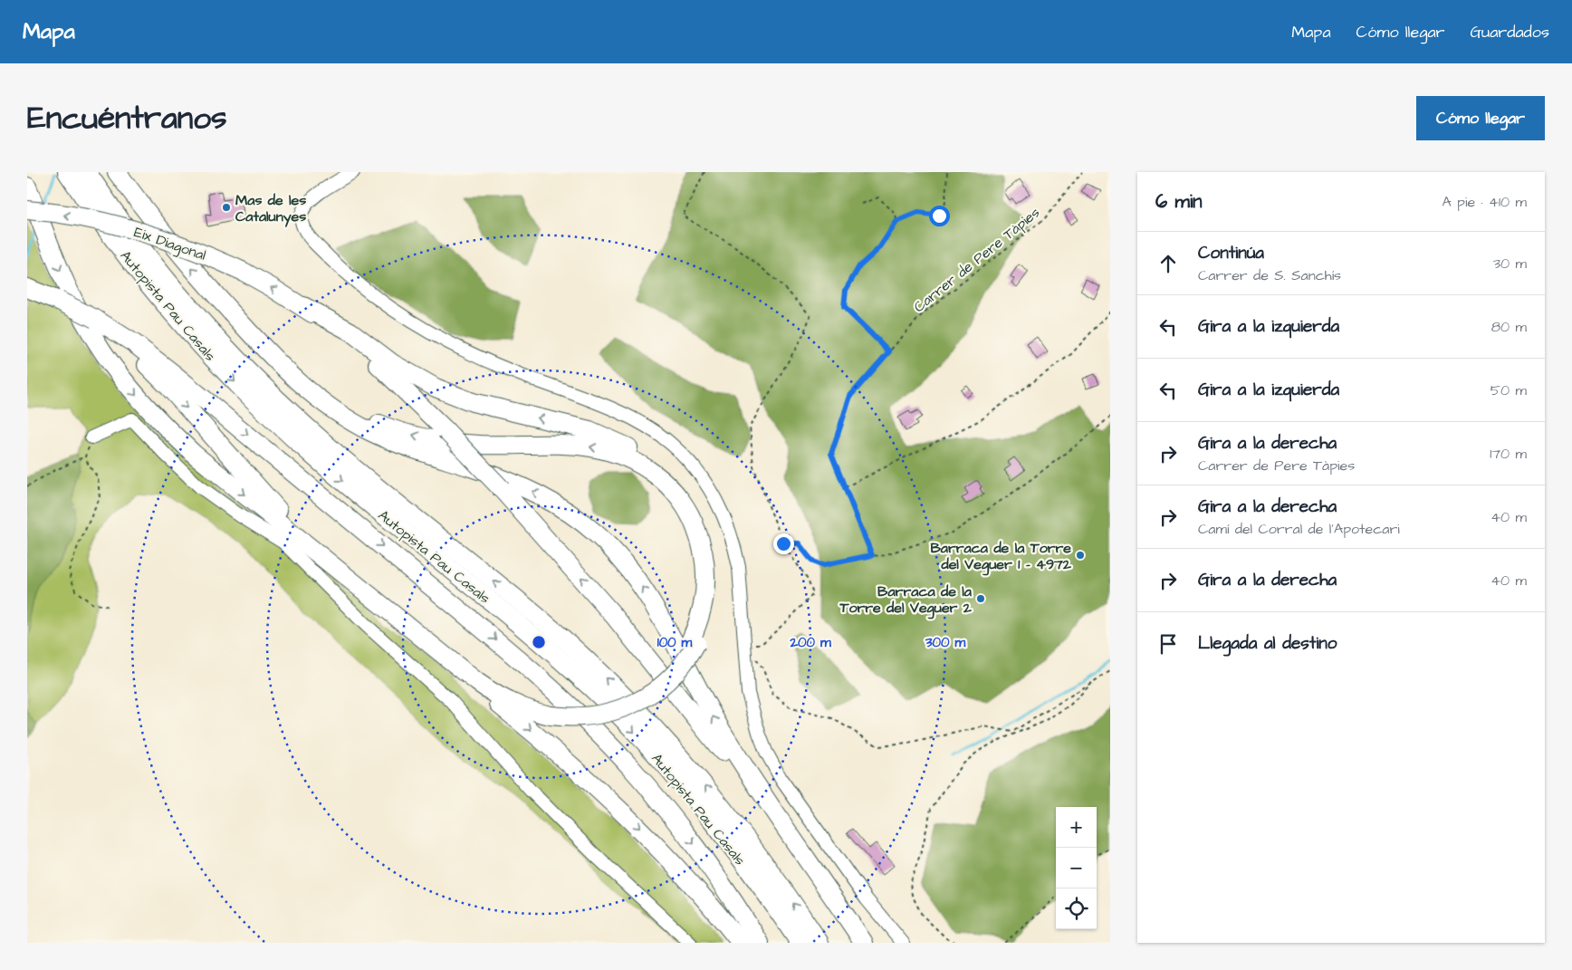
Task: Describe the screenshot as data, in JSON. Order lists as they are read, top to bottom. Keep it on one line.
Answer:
{"streets":{"highway":["Eix Diagonal","Autopista Pau Casals"],"path":["Carrer de Pere Tàpies"]},"places":["Mas de les Catalunyes","Barraca de la Torre del Veguer 1 - 4972","Barraca de la Torre del Veguer 2"],"page":{"header":"Mapa","nav":["Mapa","Cómo llegar","Guardados"],"title":"Encuéntranos","buttons":"Cómo llegar","heading":["6 min","A pie · 410 m"],"list":[["Continúa","Carrer de S. Sanchís","30 m"],["Gira a la izquierda","80 m"],["Gira a la izquierda","50 m"],["Gira a la derecha","Carrer de Pere Tàpies","170 m"],["Gira a la derecha","Camí del Corral de l'Apotecari","40 m"],["Gira a la derecha","40 m"],"Llegada al destino"],"map_buttons":["+","−"]},"rings":["100 m","200 m","300 m"]}
